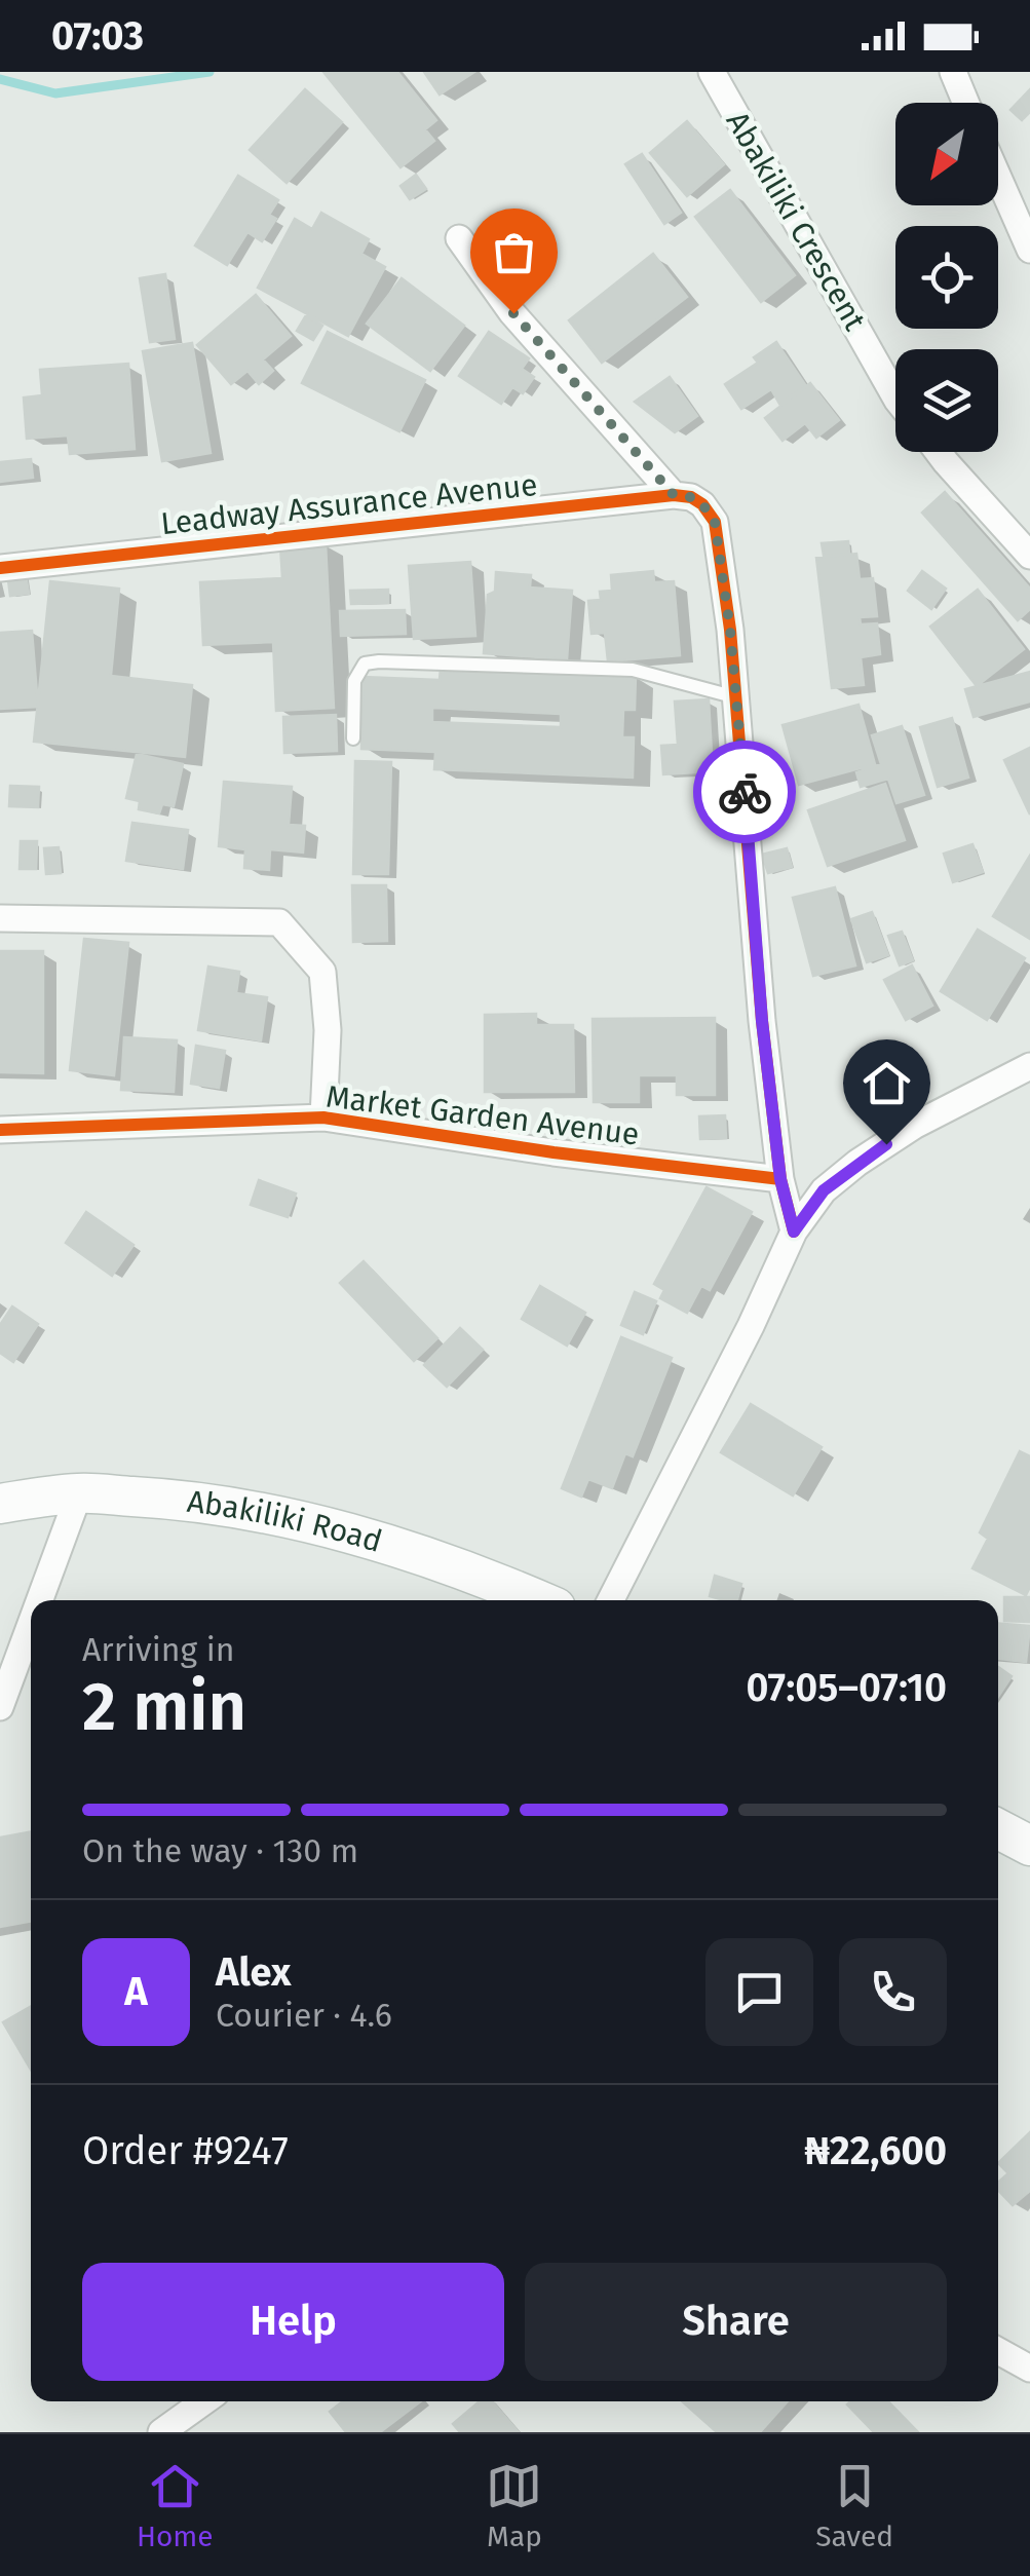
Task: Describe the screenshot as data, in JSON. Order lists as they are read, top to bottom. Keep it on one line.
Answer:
{"streets":{"main road":["Abakiliki Road"],"street":["Abakiliki Crescent","Leadway Assurance Avenue","Market Garden Avenue"]},"north":"bottom left","page":{"status":"07:03","heading":["2 min","Arriving in","07:05–07:10"],"panel":["Alex","Courier · 4.6","Order #9247","₦22,600"],"bar":"On the way · 130 m","round":"A","buttons":["Help","Share"],"tabs":["Home","Map","Saved"]}}
